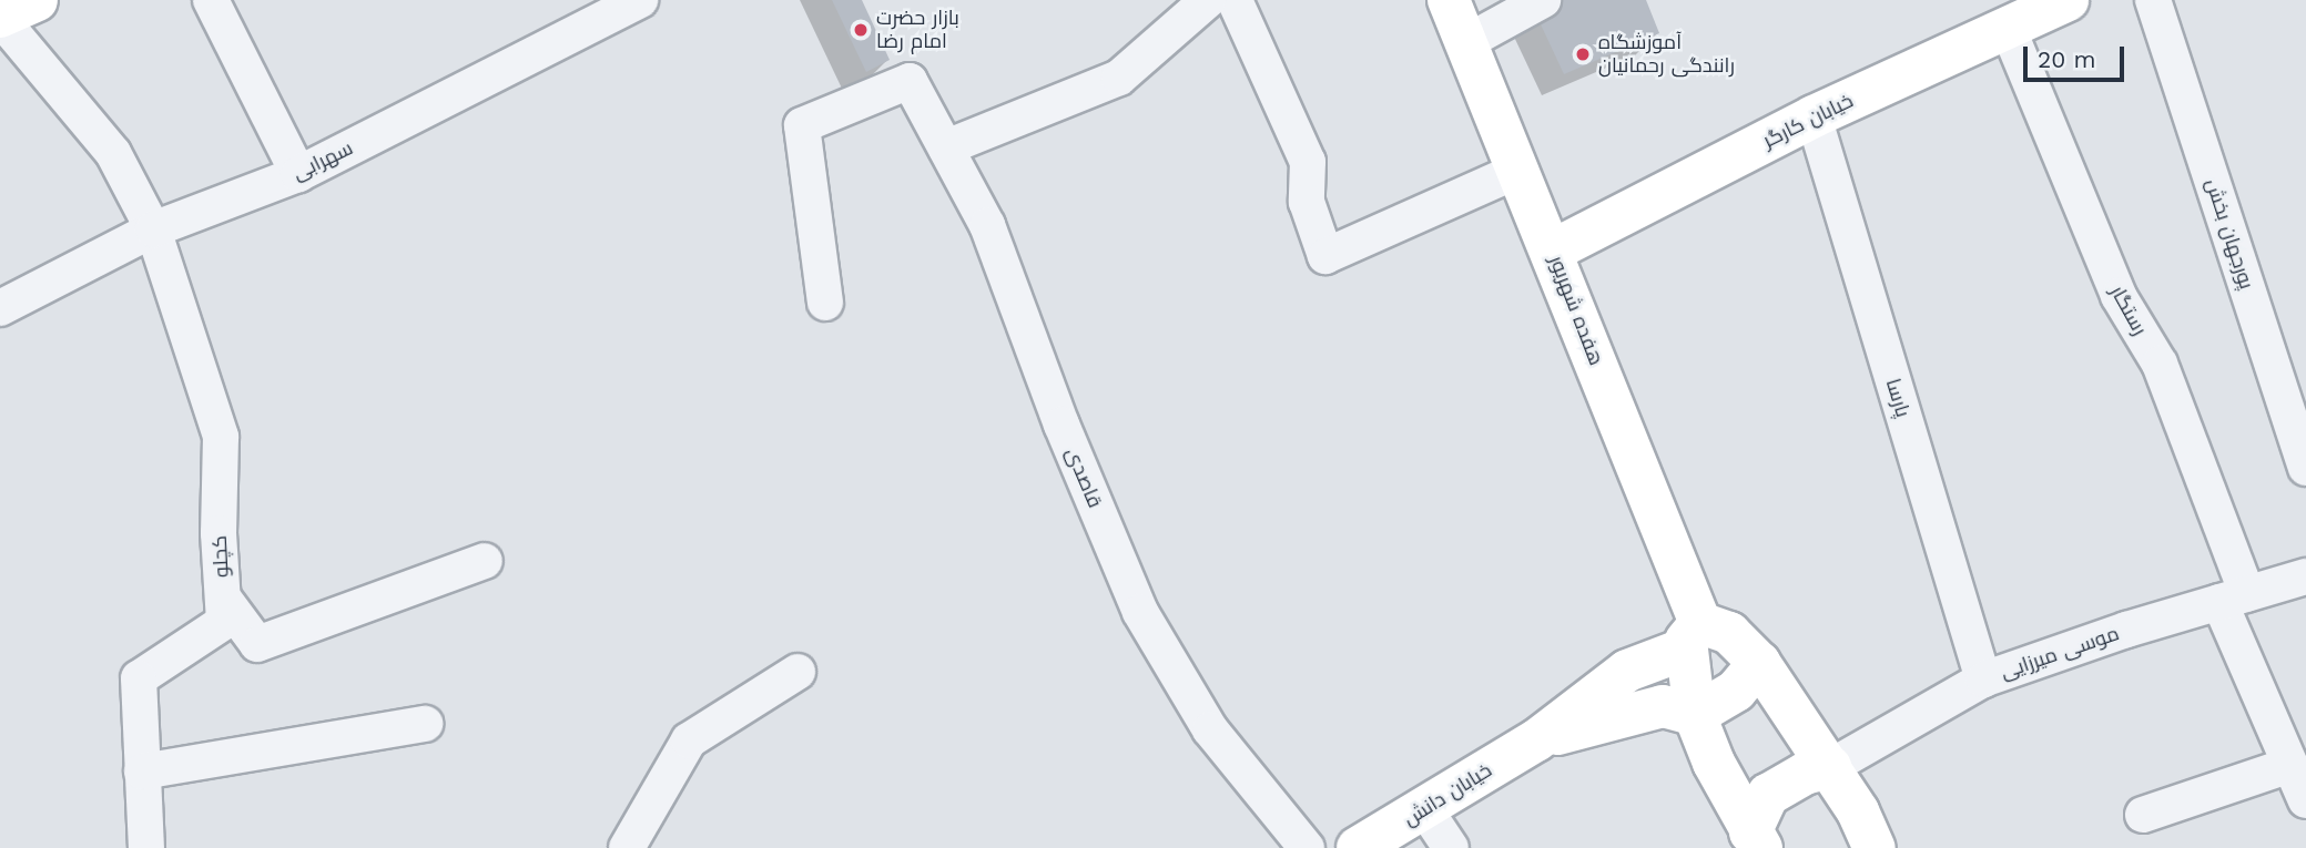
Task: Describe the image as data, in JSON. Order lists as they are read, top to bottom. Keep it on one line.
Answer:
{"streets":{"main road":["خیابان کارگر","هفده شهریور","خیابان دانش"],"street":["سهرابی","پورجهان بخش","رستگار","پارسا","قاصدی","کچلو","موسی میرزایی"]},"crossings":[["خیابان کارگر","هفده شهریور"],["خیابان کارگر","رستگار"],["خیابان کارگر","پارسا"],["سهرابی","کچلو"],["رستگار","موسی میرزایی"],["پارسا","موسی میرزایی"]],"places":["بازار حضرت امام رضا","آموزشگاه رانندگی رحمانیان"],"scale_bar":"20 m"}
